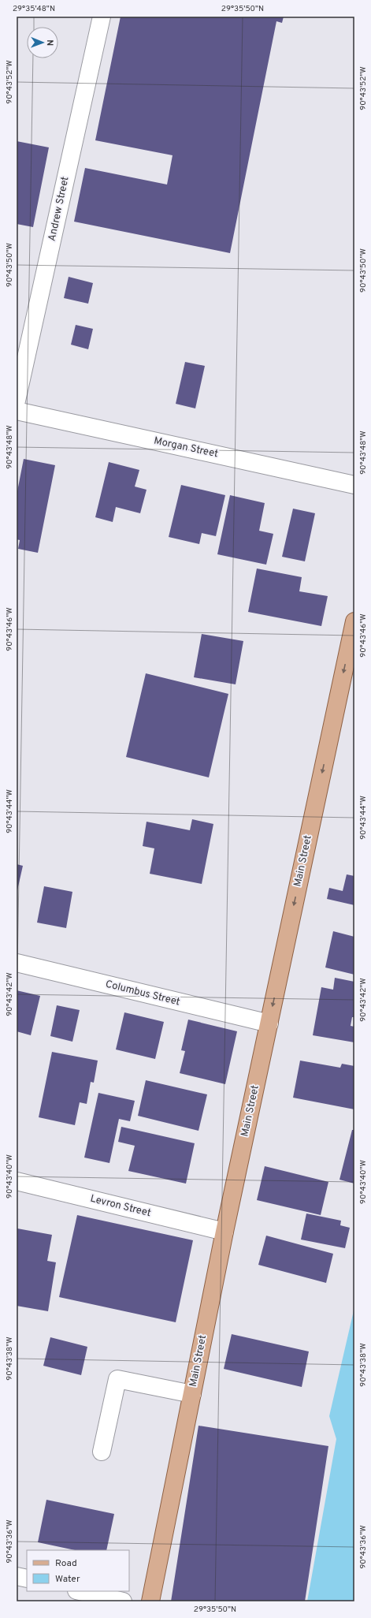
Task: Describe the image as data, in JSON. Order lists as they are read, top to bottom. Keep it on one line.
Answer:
{"streets":{"main road":["Main Street"],"street":["Andrew Street","Morgan Street","Columbus Street","Levron Street"]},"crossings":[["Main Street","Columbus Street"],["Main Street","Levron Street"]],"one_way":["Main Street"],"legend":["Road","Water"],"north":"right","coordinates":["29°35'48\"N","29°35'50\"N","90°43'52\"W","90°43'50\"W","90°43'48\"W","90°43'46\"W","90°43'44\"W","90°43'42\"W","90°43'40\"W","90°43'38\"W","90°43'36\"W"]}
